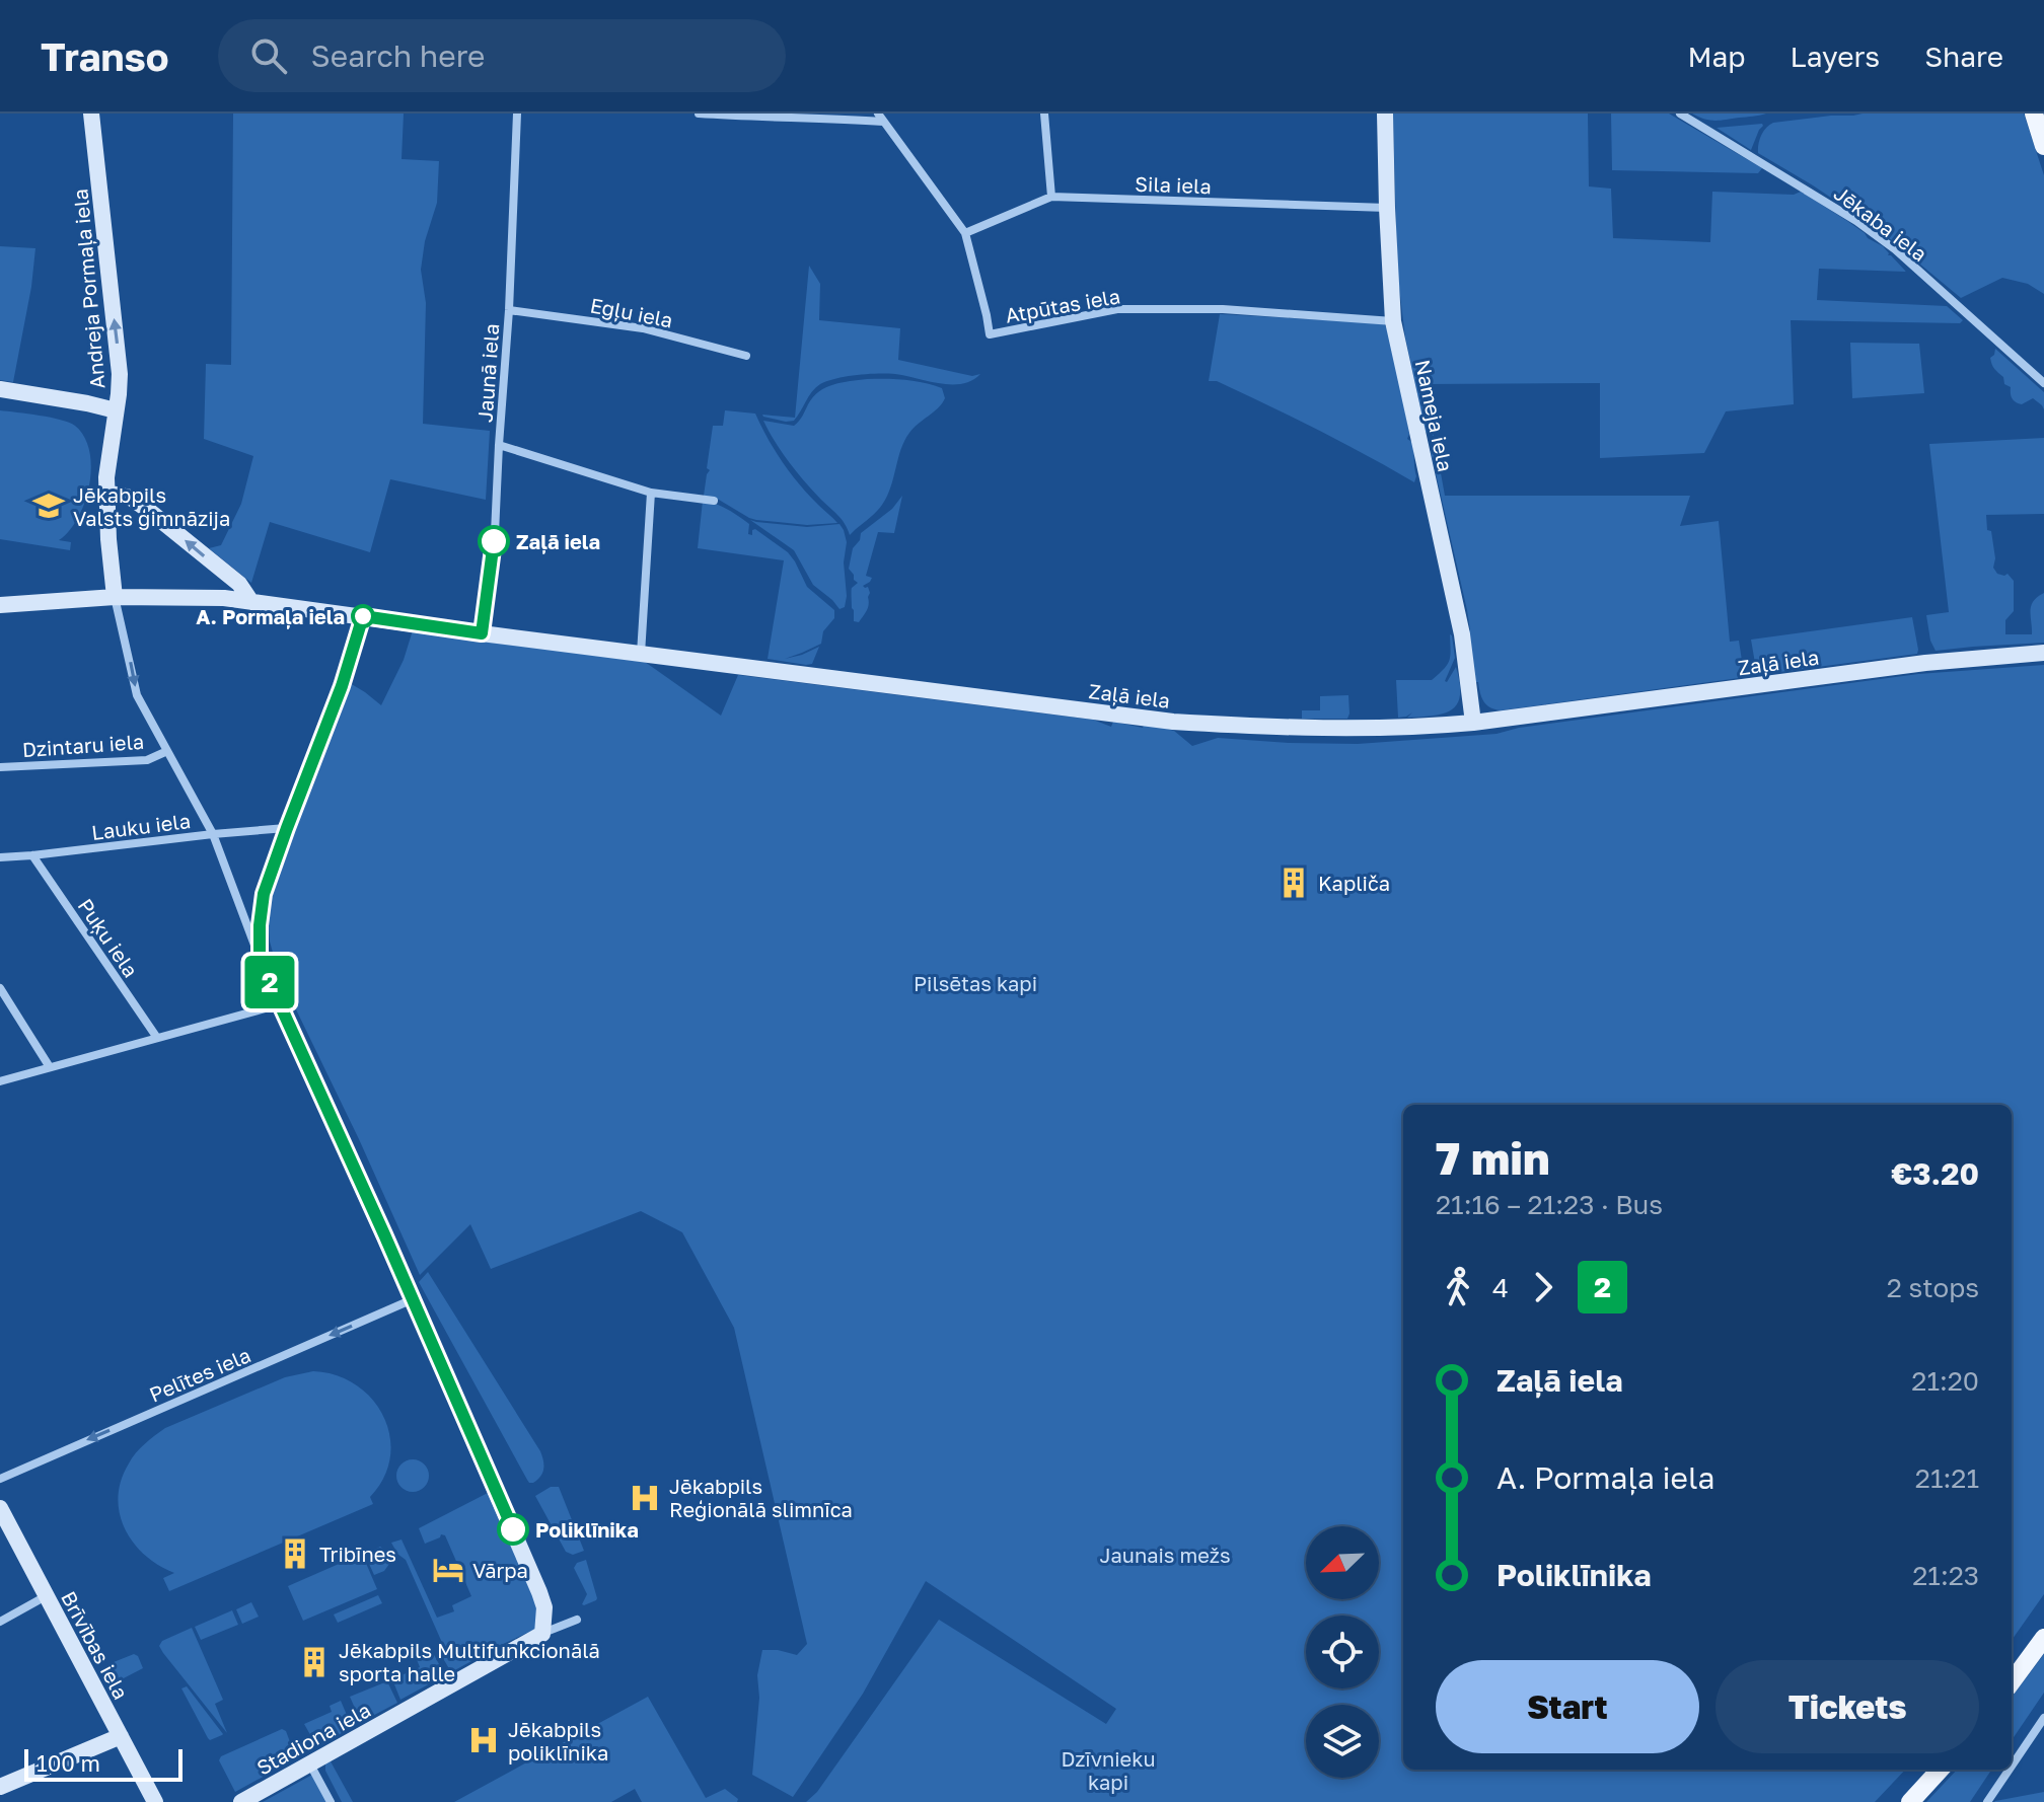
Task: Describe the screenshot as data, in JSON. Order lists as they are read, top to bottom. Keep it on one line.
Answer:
{"streets":{"street":["Sila iela","Jēkaba iela","Andreja Pormaļa iela","Atpūtas iela","Egļu iela","Jaunā iela","Nameja iela","Zaļā iela","Dzintaru iela","Lauku iela","Puķu iela","Pelītes iela","Brīvības iela","Stadiona iela"]},"crossings":[["Sila iela","Atpūtas iela"],["Sila iela","Nameja iela"],["Andreja Pormaļa iela","Zaļā iela"],["Andreja Pormaļa iela","Dzintaru iela"],["Andreja Pormaļa iela","Lauku iela"],["Andreja Pormaļa iela","Pelītes iela"],["Andreja Pormaļa iela","Stadiona iela"],["Atpūtas iela","Nameja iela"],["Egļu iela","Jaunā iela"],["Jaunā iela","Zaļā iela"],["Nameja iela","Zaļā iela"],["Lauku iela","Puķu iela"]],"one_way":["Pelītes iela"],"parks":["Pilsētas kapi","Jaunais mežs","Dzīvnieku kapi"],"places":{"school or university":["Jēkabpils Valsts ģimnāzija"],"other":["Zaļā iela","A. Pormaļa iela","Poliklīnika"],"building":["Kapliča","Tribīnes","Jēkabpils Multifunkcionālā sporta halle"],"hospital":["Jēkabpils Reģionālā slimnīca","Jēkabpils poliklīnika"],"hotel":["Vārpa"]},"lines":["bus line 2"],"scale_bar":"100 m","north":"bottom left","page":{"header":"Transo","search":"Search here","nav":["Map","Layers","Share"],"on_map":"2","heading":["7 min","21:16 – 21:23 · Bus","€3.20"],"legs":["4","2","2 stops"],"list":[{"name":"Zaļā iela","value":"21:20"},{"name":"A. Pormaļa iela","value":"21:21"},{"name":"Poliklīnika","value":"21:23"}],"buttons":["Start","Tickets"],"scale":"100 m"}}
